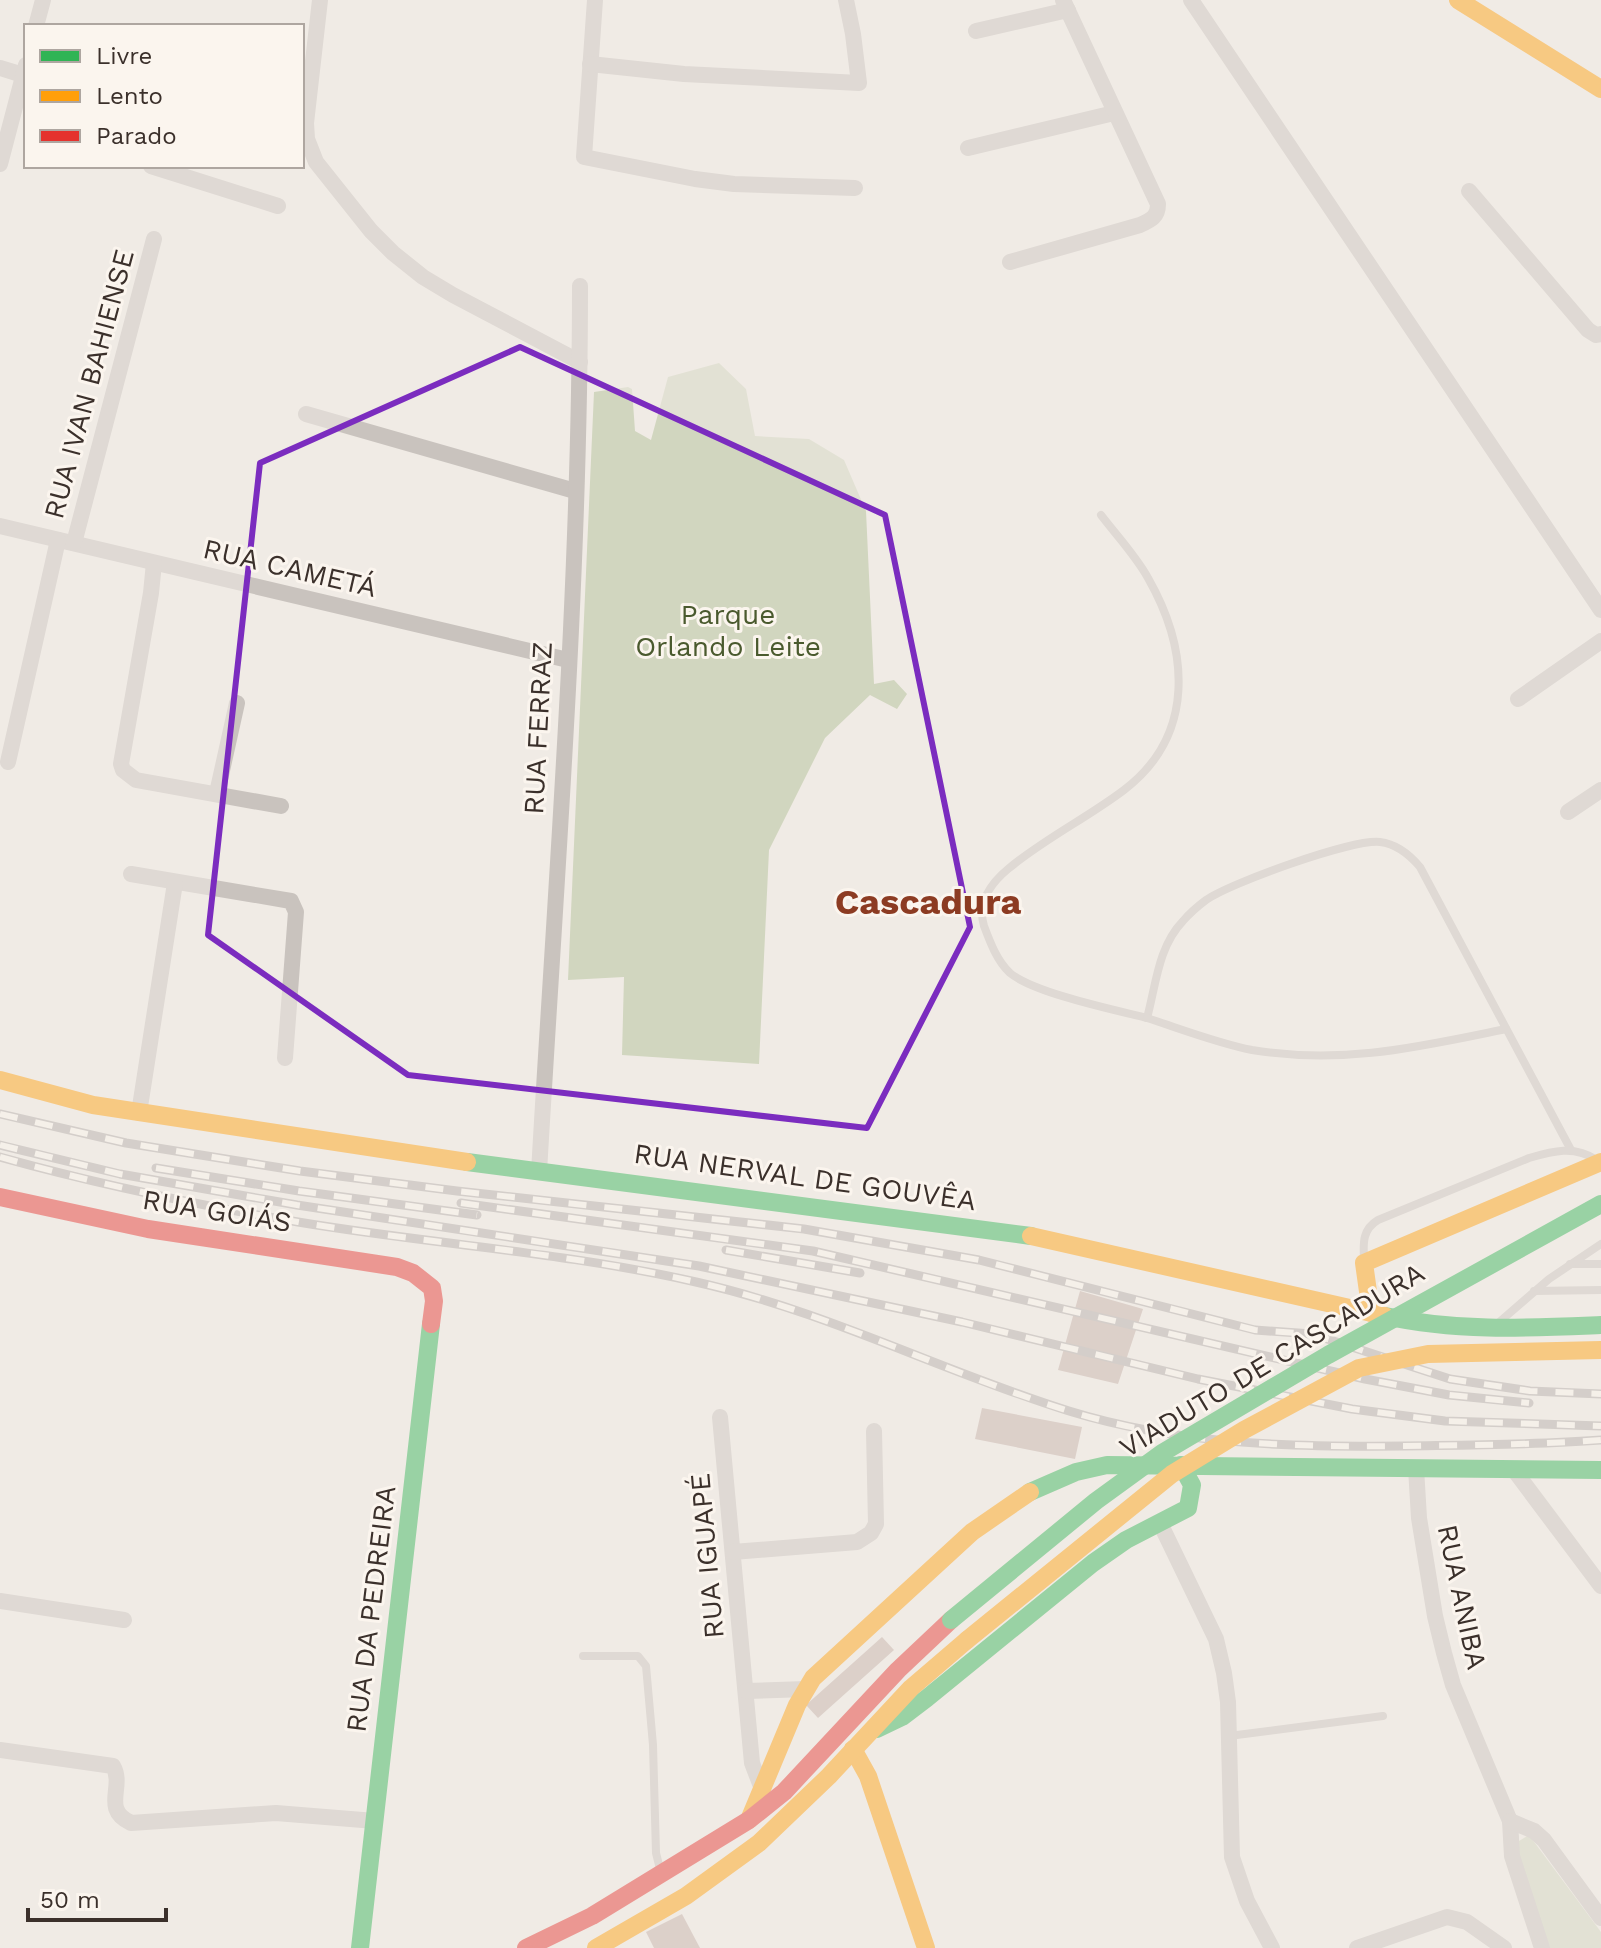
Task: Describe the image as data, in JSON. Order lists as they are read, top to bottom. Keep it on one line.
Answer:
{"streets":{"main road":["RUA NERVAL DE GOUVÊA","RUA GOIÁS","VIADUTO DE CASCADURA","RUA DA PEDREIRA"],"street":["RUA IVAN BAHIENSE","RUA CAMETÁ","RUA FERRAZ","RUA IGUAPÉ","RUA ANIBA"]},"crossings":[["RUA IVAN BAHIENSE","RUA CAMETÁ"],["RUA CAMETÁ","RUA FERRAZ"],["RUA FERRAZ","RUA NERVAL DE GOUVÊA"],["RUA GOIÁS","RUA DA PEDREIRA"]],"districts":["Cascadura"],"parks":["Parque Orlando Leite"],"legend":["Livre","Lento","Parado"],"scale_bar":"50 m"}
